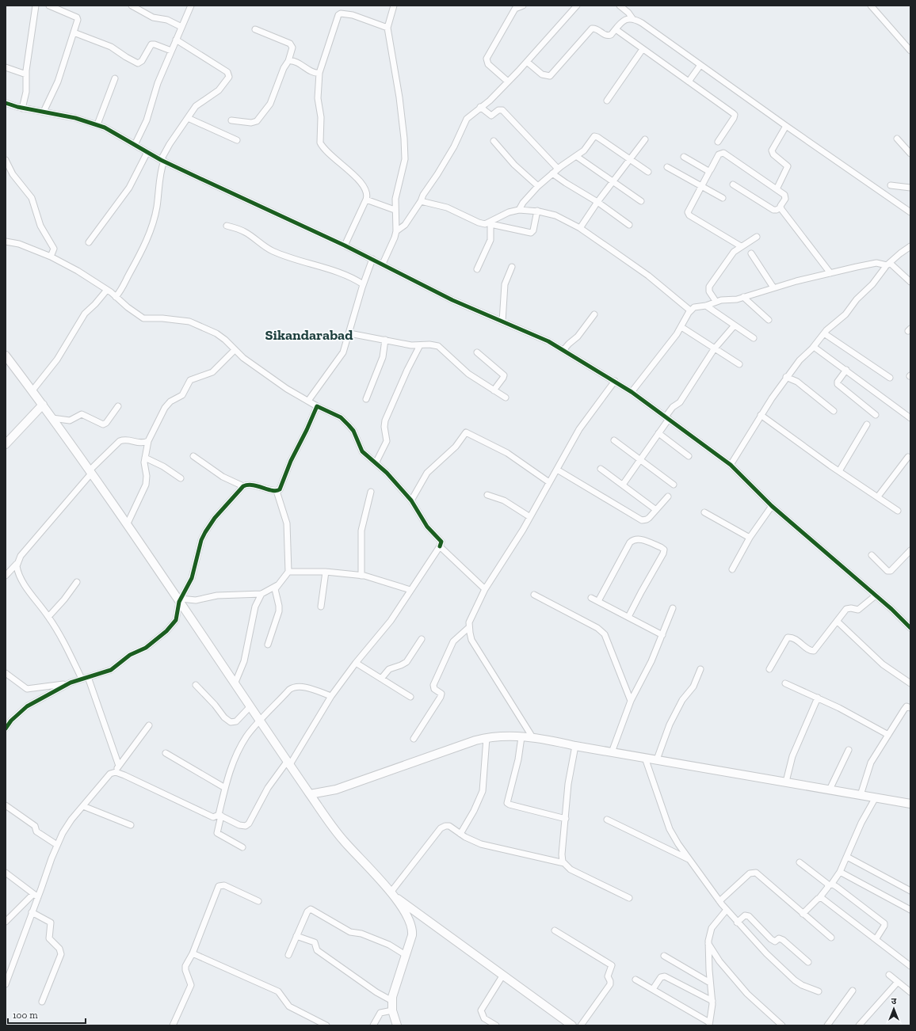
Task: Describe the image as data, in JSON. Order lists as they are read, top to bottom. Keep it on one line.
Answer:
{"districts":["Sikandarabad"],"scale_bar":"100 m","north":"top"}
